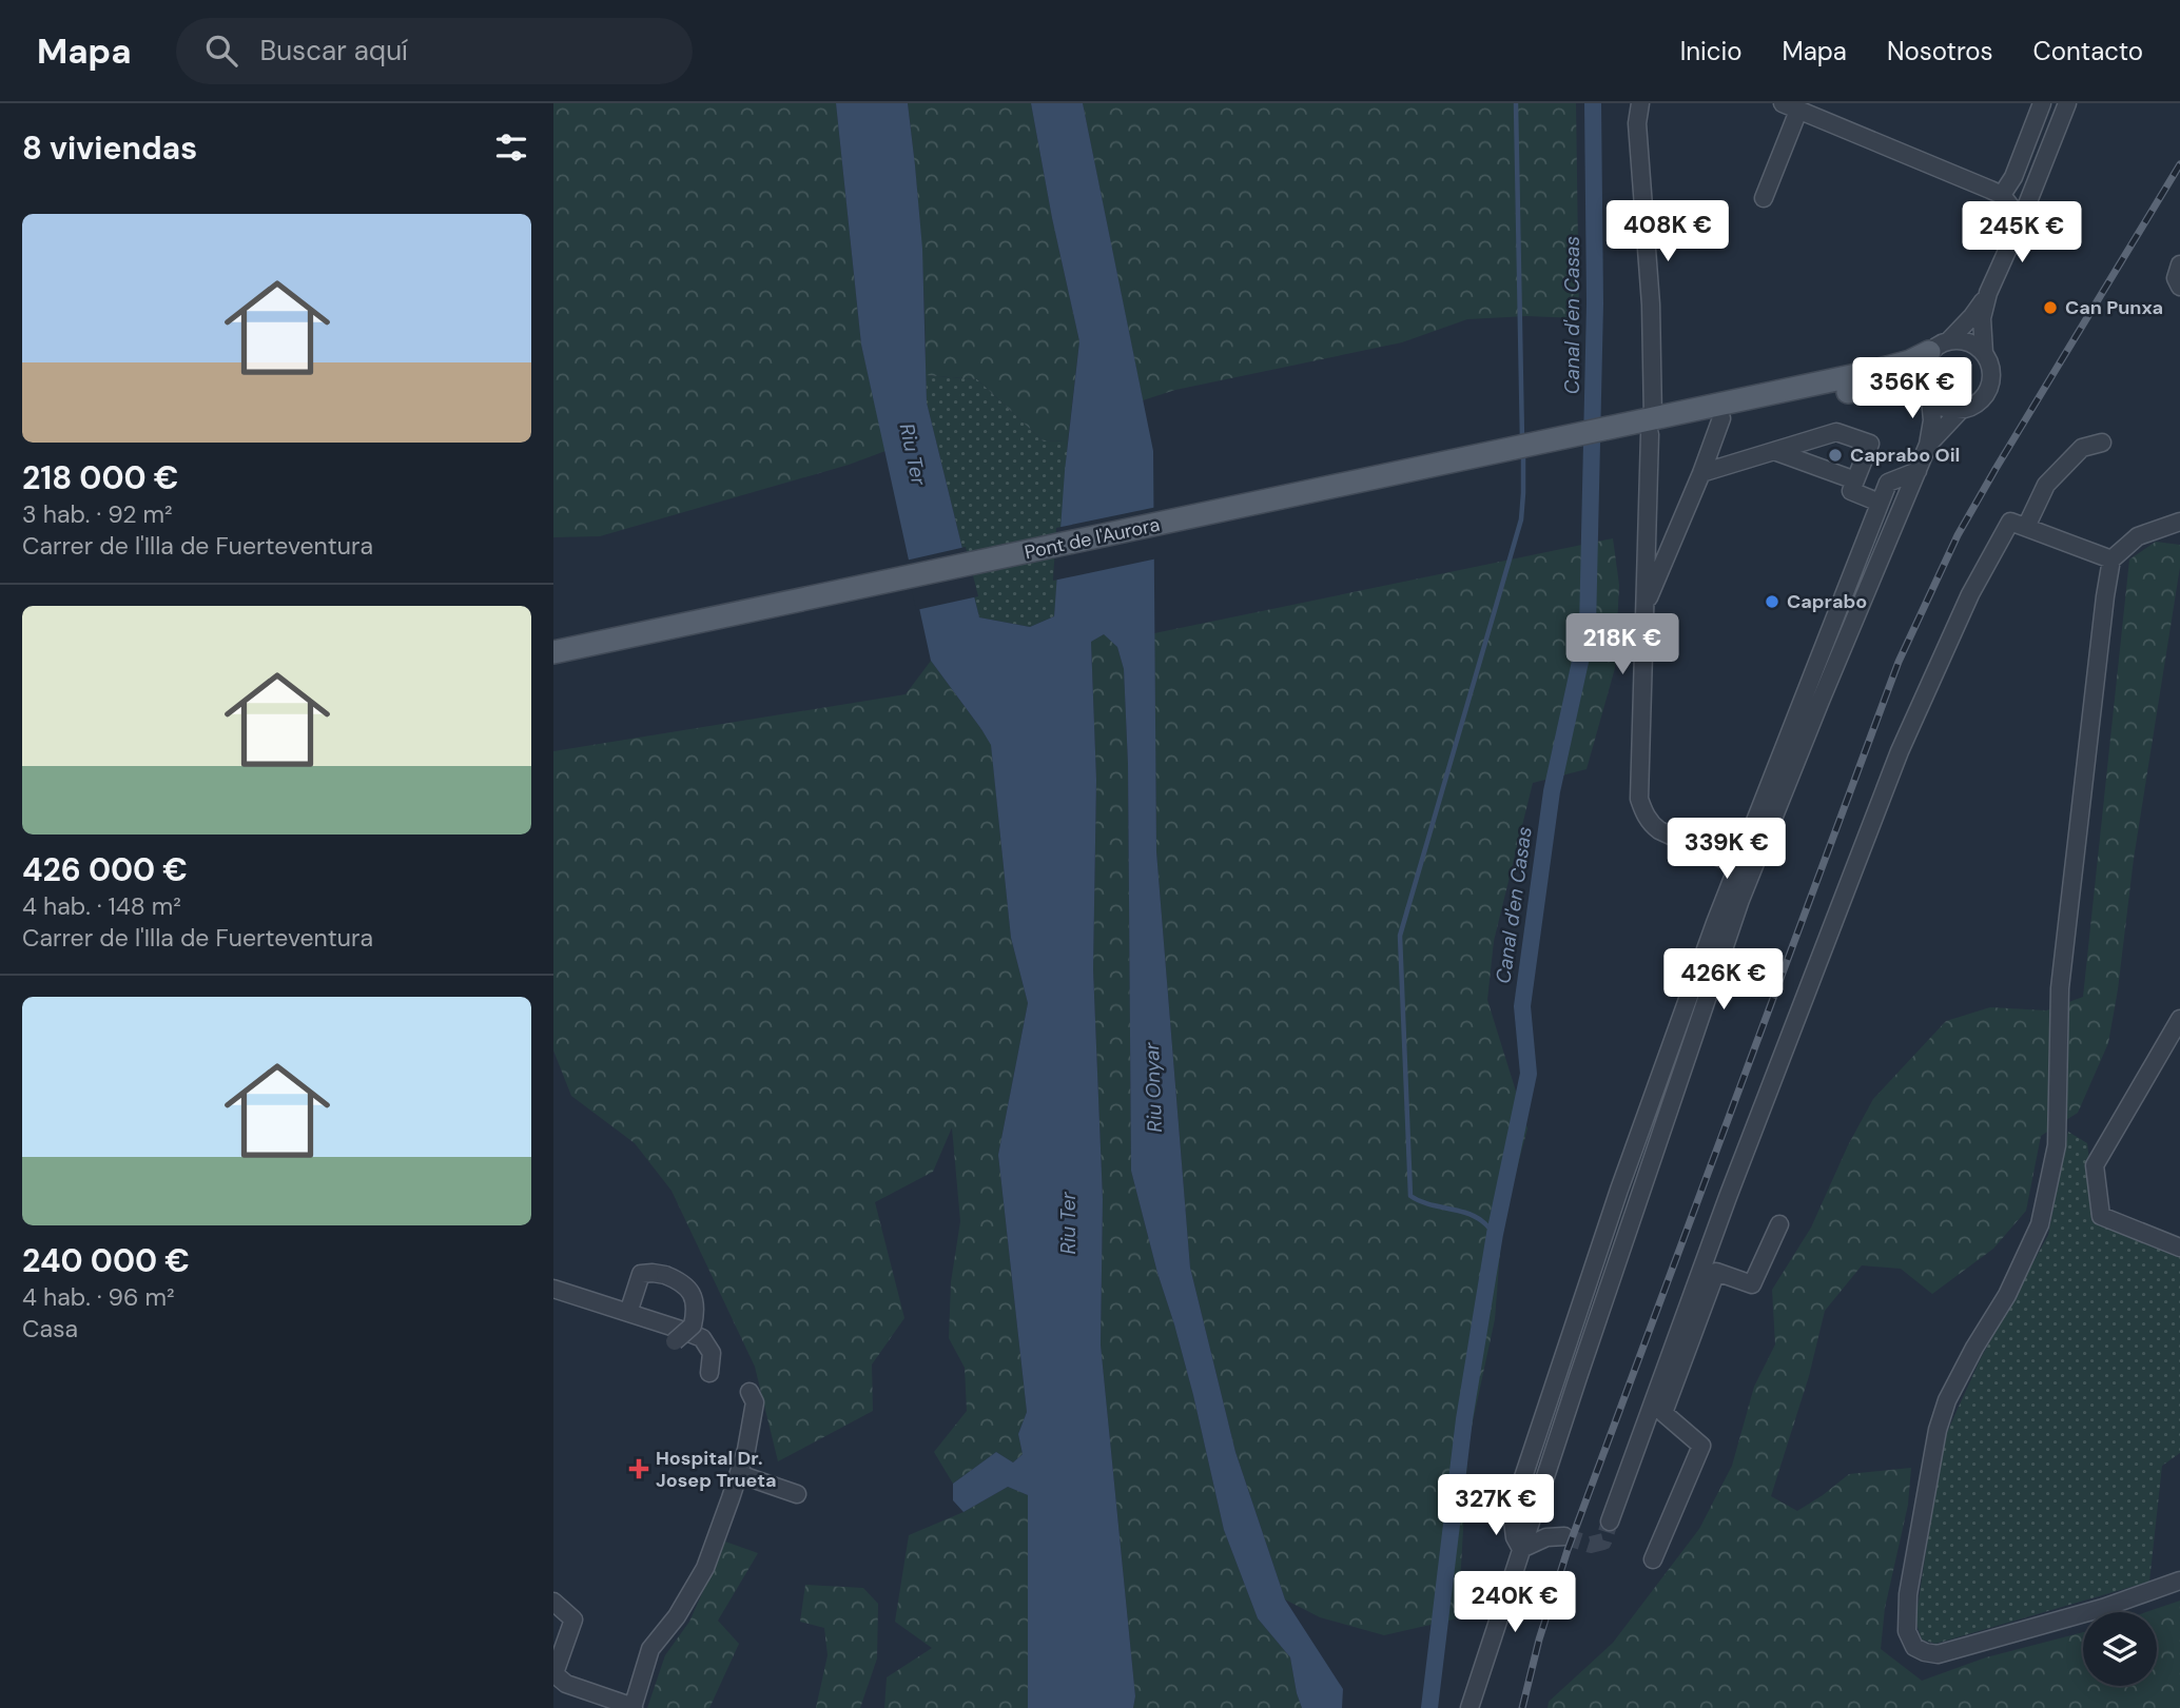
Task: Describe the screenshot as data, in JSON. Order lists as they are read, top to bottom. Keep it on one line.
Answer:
{"streets":{"main road":["Pont de l'Aurora"]},"water":["Canal d'en Casas","Riu Ter","Riu Onyar"],"places":{"other":["Can Punxa","Caprabo Oil","Caprabo"],"health":["Hospital Dr. Josep Trueta"]},"page":{"header":"Mapa","search":"Buscar aquí","nav":["Inicio","Mapa","Nosotros","Contacto"],"heading":"8 viviendas","list":[{"name":"218 000 €","note":"3 hab. · 92 m² · Carrer de l'Illa de Fuerteventura"},{"name":"426 000 €","note":"4 hab. · 148 m² · Carrer de l'Illa de Fuerteventura"},{"name":"240 000 €","note":"4 hab. · 96 m² · Casa"}],"price":["408K €","245K €","356K €","218K €","339K €","426K €","327K €","240K €"]}}
